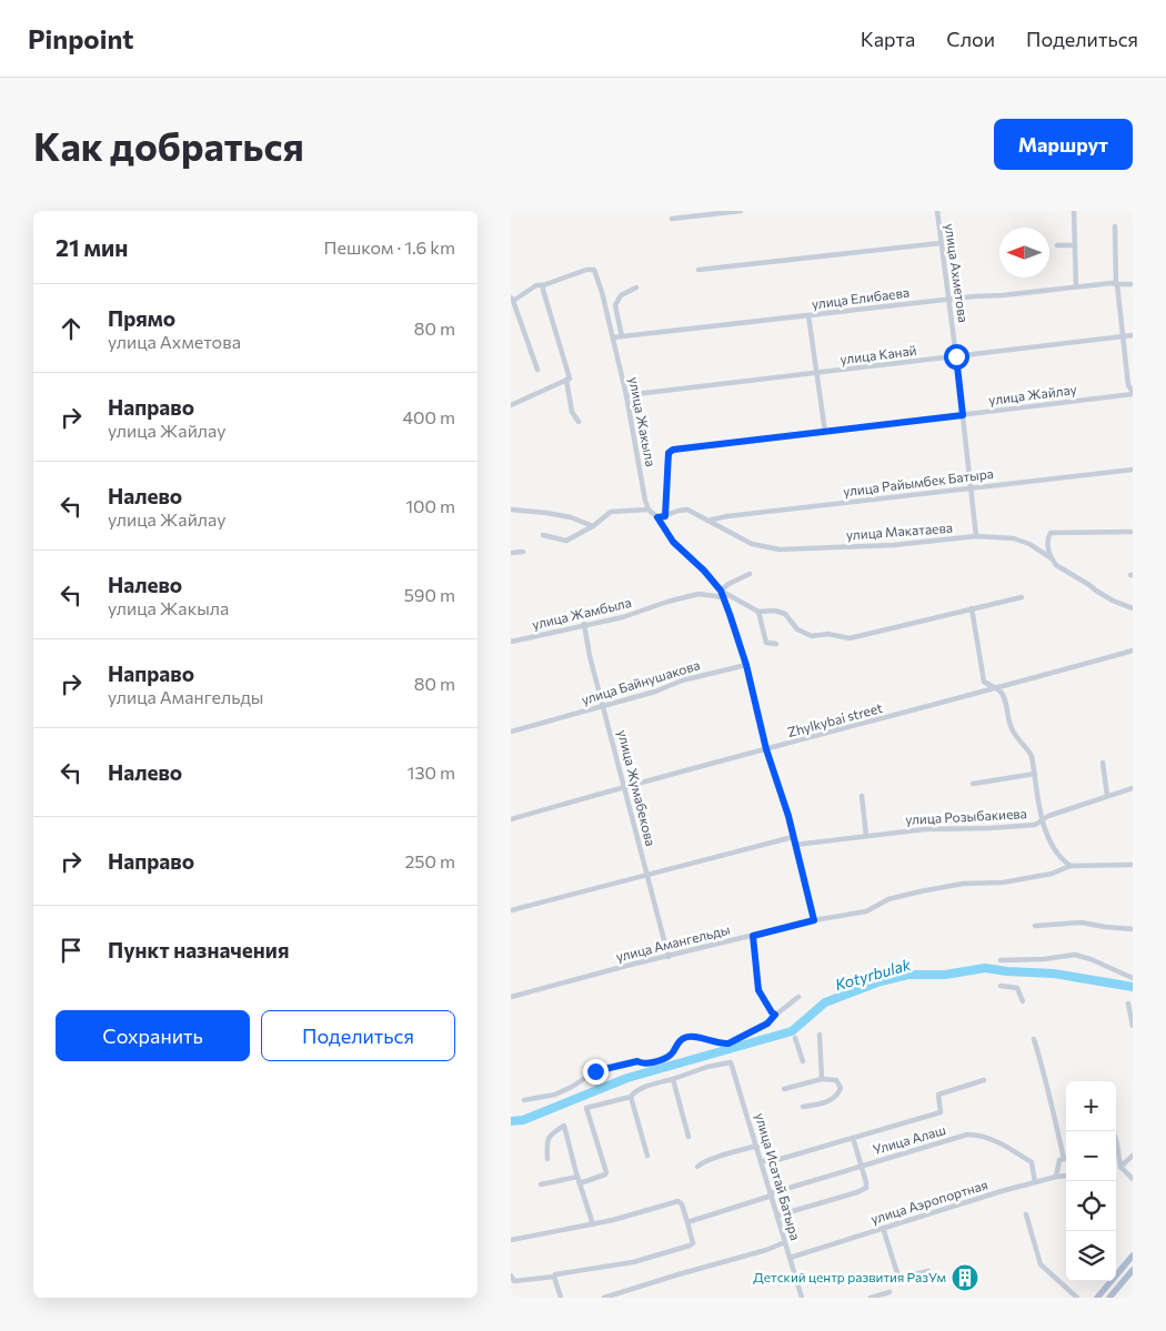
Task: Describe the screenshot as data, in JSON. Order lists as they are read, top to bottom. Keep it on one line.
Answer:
{"streets":{"street":["улица Ахметова","улица Елибаева","улица Канай","улица Жайлау","улица Жакыла","улица Райымбек Батыра","улица Макатаева","улица Жамбыла","улица Байнушакова","Zhylkybai street","улица Жумабекова","улица Розыбакиева","улица Амангельды","Улица Алаш","улица Исатай Батыра","улица Аэропортная"]},"crossings":[["улица Ахметова","улица Елибаева"],["улица Ахметова","улица Канай"],["улица Ахметова","улица Жайлау"],["улица Ахметова","улица Райымбек Батыра"],["улица Ахметова","улица Макатаева"],["улица Елибаева","улица Жакыла"],["улица Канай","улица Жакыла"],["улица Жайлау","улица Макатаева"],["улица Райымбек Батыра","улица Макатаева"],["улица Жамбыла","улица Жумабекова"],["улица Байнушакова","улица Жумабекова"],["Zhylkybai street","улица Жумабекова"],["улица Жумабекова","улица Амангельды"],["Улица Алаш","улица Исатай Батыра"],["Улица Алаш","улица Аэропортная"],["улица Исатай Батыра","улица Аэропортная"]],"water":["Kotyrbulak"],"places":{"building":["Детский центр развития РазУм"]},"north":"left","page":{"header":"Pinpoint","nav":["Карта","Слои","Поделиться"],"buttons":["Маршрут",["Сохранить","Поделиться"]],"title":"Как добраться","heading":["21 мин","Пешком · 1.6 km"],"list":[["Прямо","улица Ахметова","80 m"],["Направо","улица Жайлау","400 m"],["Налево","улица Жайлау","100 m"],["Налево","улица Жакыла","590 m"],["Направо","улица Амангельды","80 m"],["Налево","130 m"],["Направо","250 m"],"Пункт назначения"],"map_buttons":["+","−"]}}
